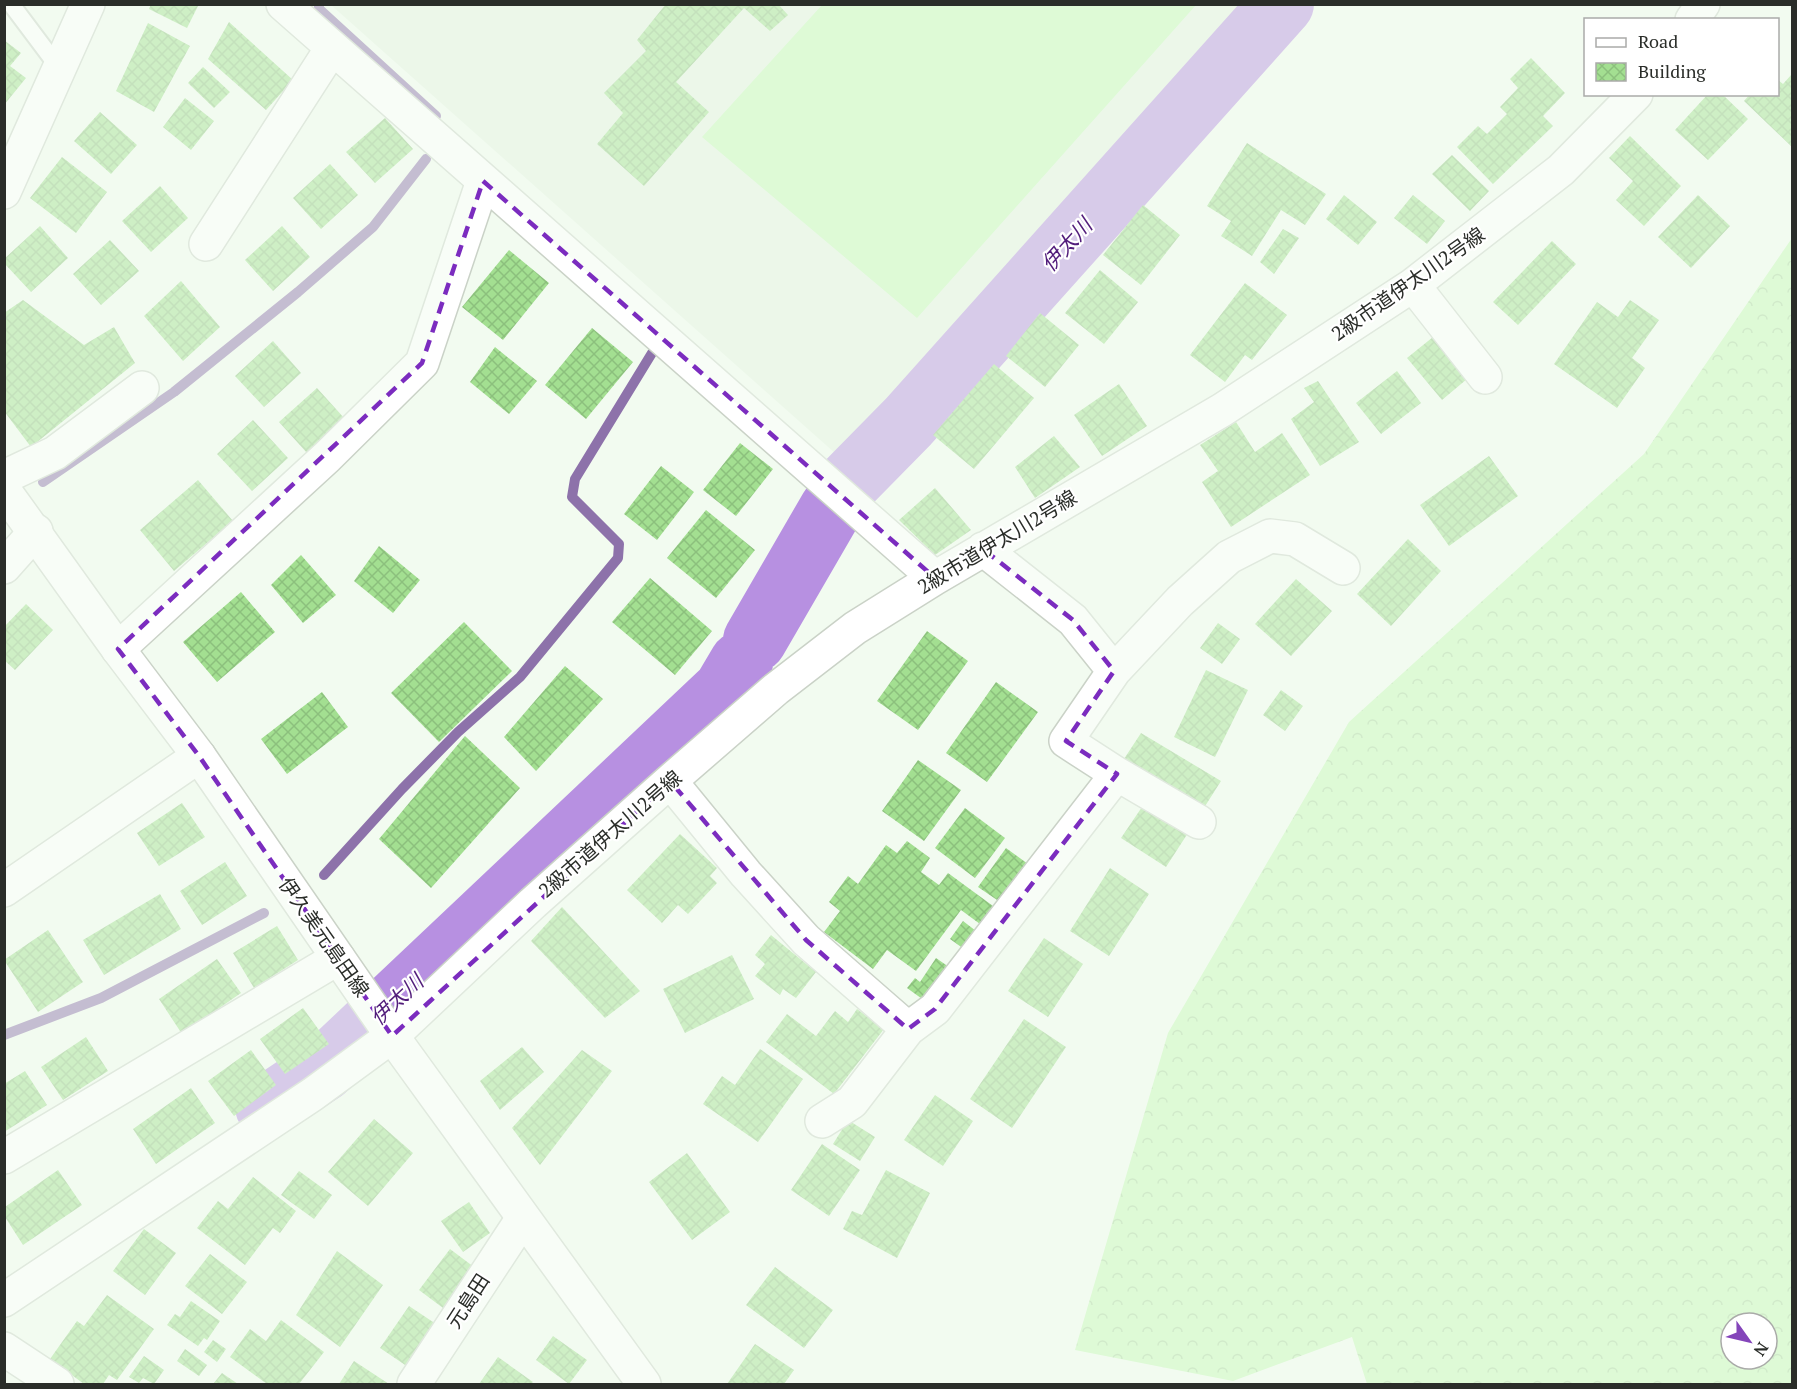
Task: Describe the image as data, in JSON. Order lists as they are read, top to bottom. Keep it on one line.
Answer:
{"streets":{"street":["2級市道伊太川2号線","伊久美元島田線","元島田"]},"crossings":[["2級市道伊太川2号線","伊久美元島田線"],["伊久美元島田線","元島田"]],"water":["伊太川"],"legend":["Road","Building"],"north":"bottom right"}
